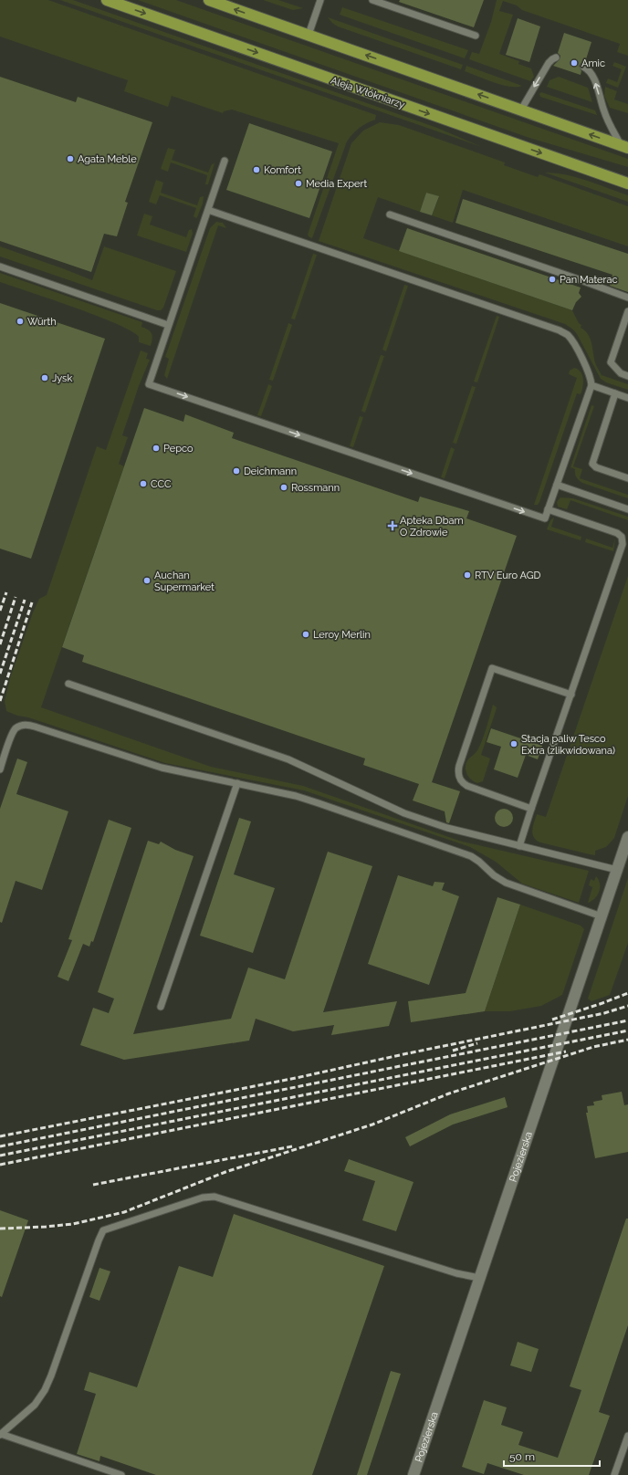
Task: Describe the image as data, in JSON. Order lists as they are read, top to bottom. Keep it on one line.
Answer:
{"streets":{"main road":["Aleja Włókniarzy"],"street":["Pojezierska"]},"places":{"other":["Amic","Agata Meble","Komfort","Media Expert","Pan Materac","Würth","Jysk","Pepco","Deichmann","CCC","Rossmann","RTV Euro AGD","Auchan Supermarket","Leroy Merlin","Stacja paliw Tesco Extra (zlikwidowana)"],"health":["Apteka Dbam O Zdrowie"]},"scale_bar":"50 m"}
